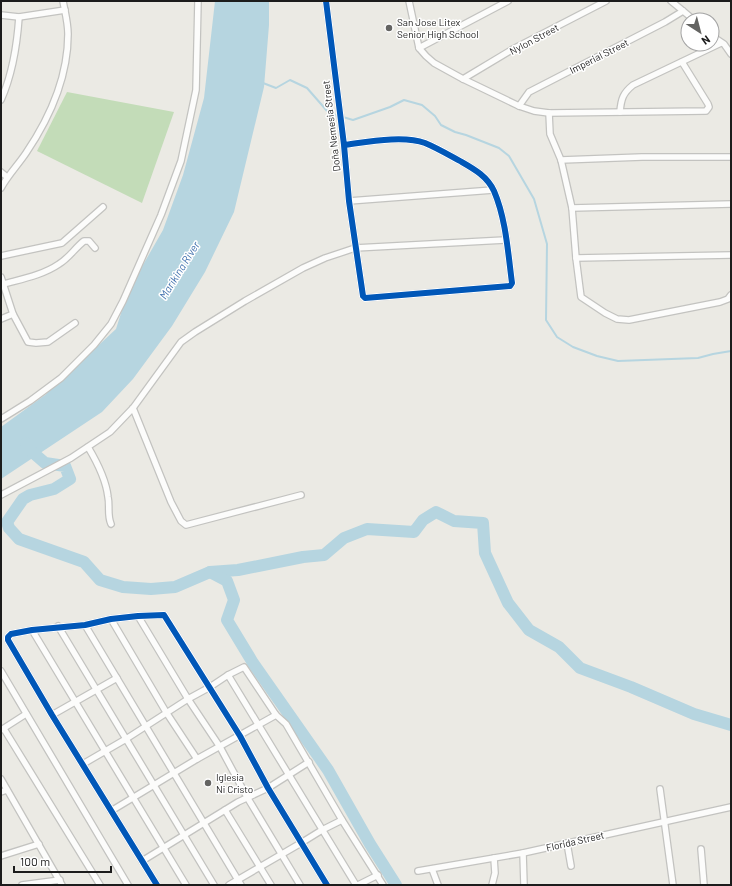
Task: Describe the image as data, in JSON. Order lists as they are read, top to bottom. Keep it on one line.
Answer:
{"streets":{"street":["Nylon Street","Imperial Street","Doña Nemesia Street","Florida Street"]},"water":["Marikina River"],"places":["San Jose Litex Senior High School","Iglesia Ni Cristo"],"scale_bar":"100 m","north":"bottom right"}
